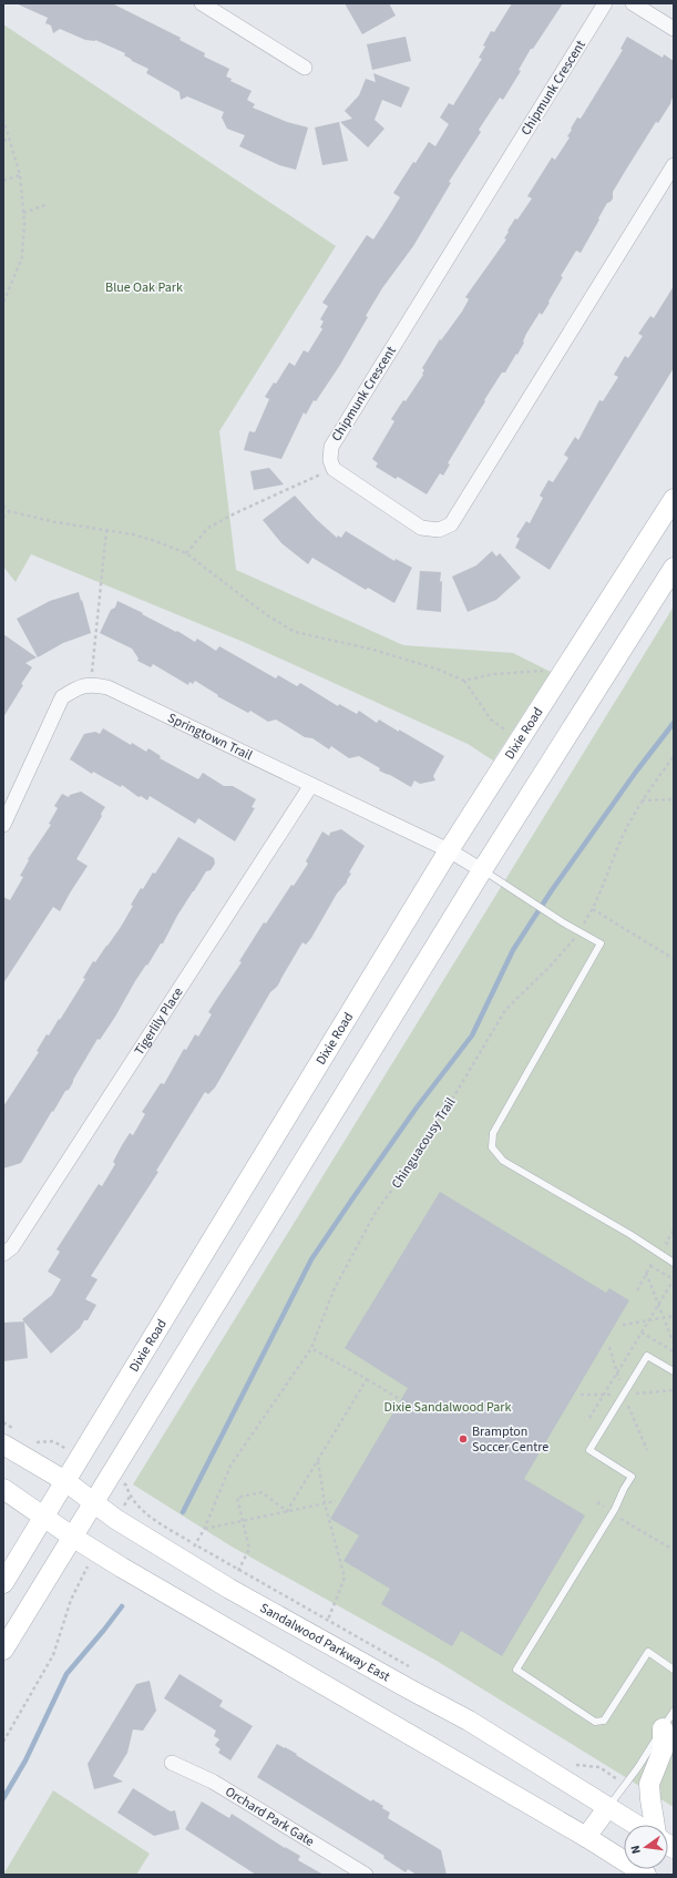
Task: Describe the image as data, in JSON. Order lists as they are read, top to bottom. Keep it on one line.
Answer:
{"streets":{"main road":["Dixie Road","Sandalwood Parkway East"],"street":["Chipmunk Crescent","Springtown Trail","Tigerlily Place","Orchard Park Gate"],"path":["Chinguacousy Trail"]},"crossings":[["Dixie Road","Springtown Trail"],["Dixie Road","Sandalwood Parkway East"],["Springtown Trail","Tigerlily Place"]],"parks":["Blue Oak Park","Dixie Sandalwood Park"],"places":["Brampton Soccer Centre"],"north":"left"}
